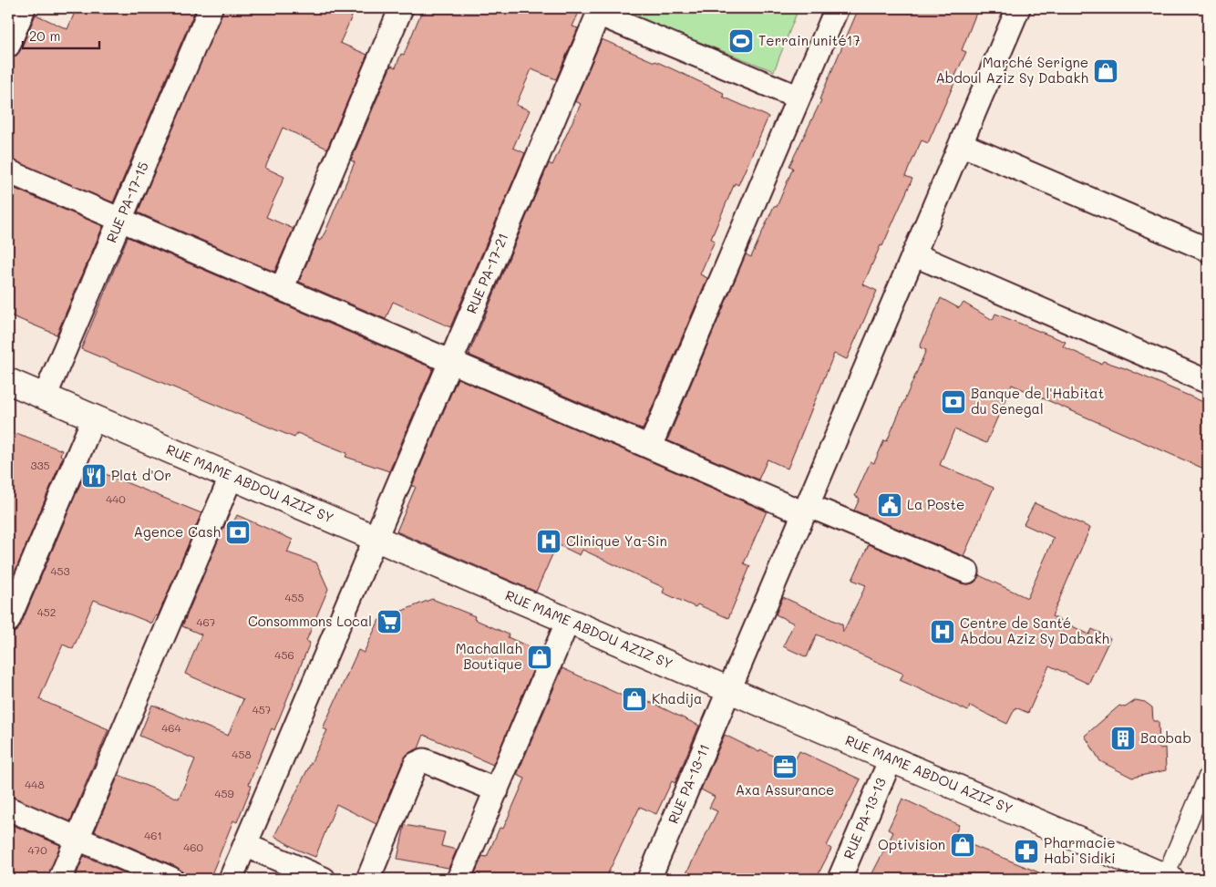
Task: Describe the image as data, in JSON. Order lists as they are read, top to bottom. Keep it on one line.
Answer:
{"streets":{"street":["RUE PA-17-15","RUE PA-17-21","RUE MAME ABDOU AZIZ SY","RUE PA-13-11","RUE PA-13-13"]},"crossings":[["RUE PA-17-15","RUE MAME ABDOU AZIZ SY"],["RUE PA-17-21","RUE MAME ABDOU AZIZ SY"],["RUE MAME ABDOU AZIZ SY","RUE PA-13-11"],["RUE MAME ABDOU AZIZ SY","RUE PA-13-13"]],"places":{"sports":["Terrain unité17"],"shop":["Marché Serigne Abdoul Aziz Sy Dabakh","Machallah Boutique","Khadija","Optivision"],"bank":["Banque de l'Habitat du Senegal","Agence Cash"],"restaurant":["Plat d'Or"],"public building":["La Poste"],"hospital":["Clinique Ya-Sin","Centre de Santé Abdou Aziz Sy Dabakh"],"supermarket":["Consommons Local"],"building":["Baobab"],"office":["Axa Assurance"],"pharmacy":["Pharmacie Habi Sidiki"]},"house_numbers":["335","440","453","455","452","467","456","457","464","458","448","459","461","460","470"],"scale_bar":"20 m"}
